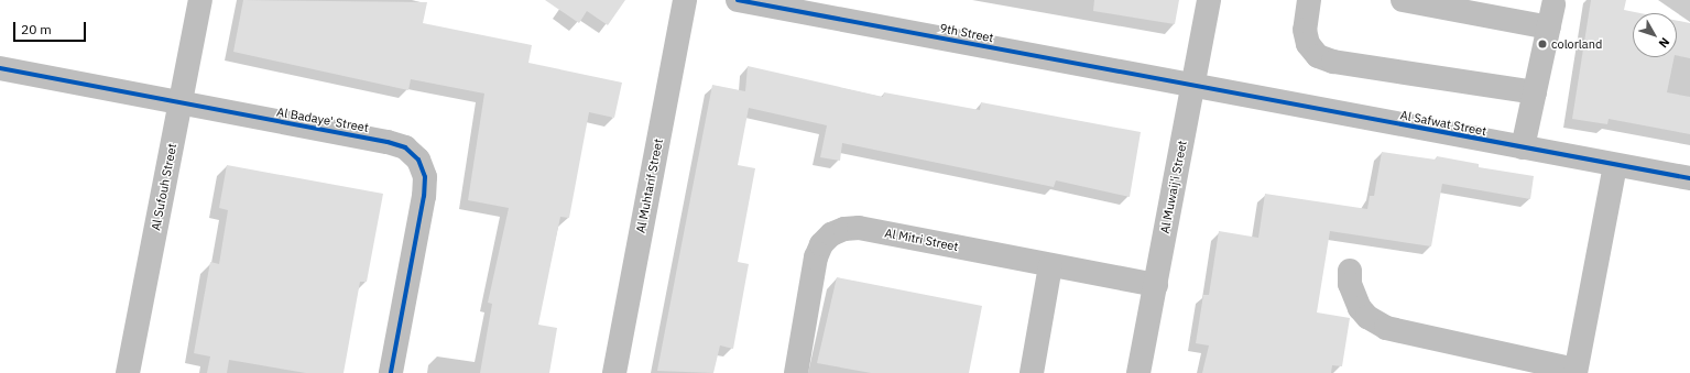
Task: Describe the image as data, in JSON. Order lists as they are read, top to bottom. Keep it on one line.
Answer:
{"streets":{"street":["9th Street","Al Badaye' Street","Al Safwat Street","Al Muhtarif Street","Al Sufouh Street","Al Muwaij'i Street","Al Mitri Street"]},"crossings":[["9th Street","Al Safwat Street"],["9th Street","Al Muwaij'i Street"],["Al Badaye' Street","Al Sufouh Street"],["Al Safwat Street","Al Muwaij'i Street"],["Al Muwaij'i Street","Al Mitri Street"]],"places":["colorland"],"scale_bar":"20 m","north":"bottom right"}
